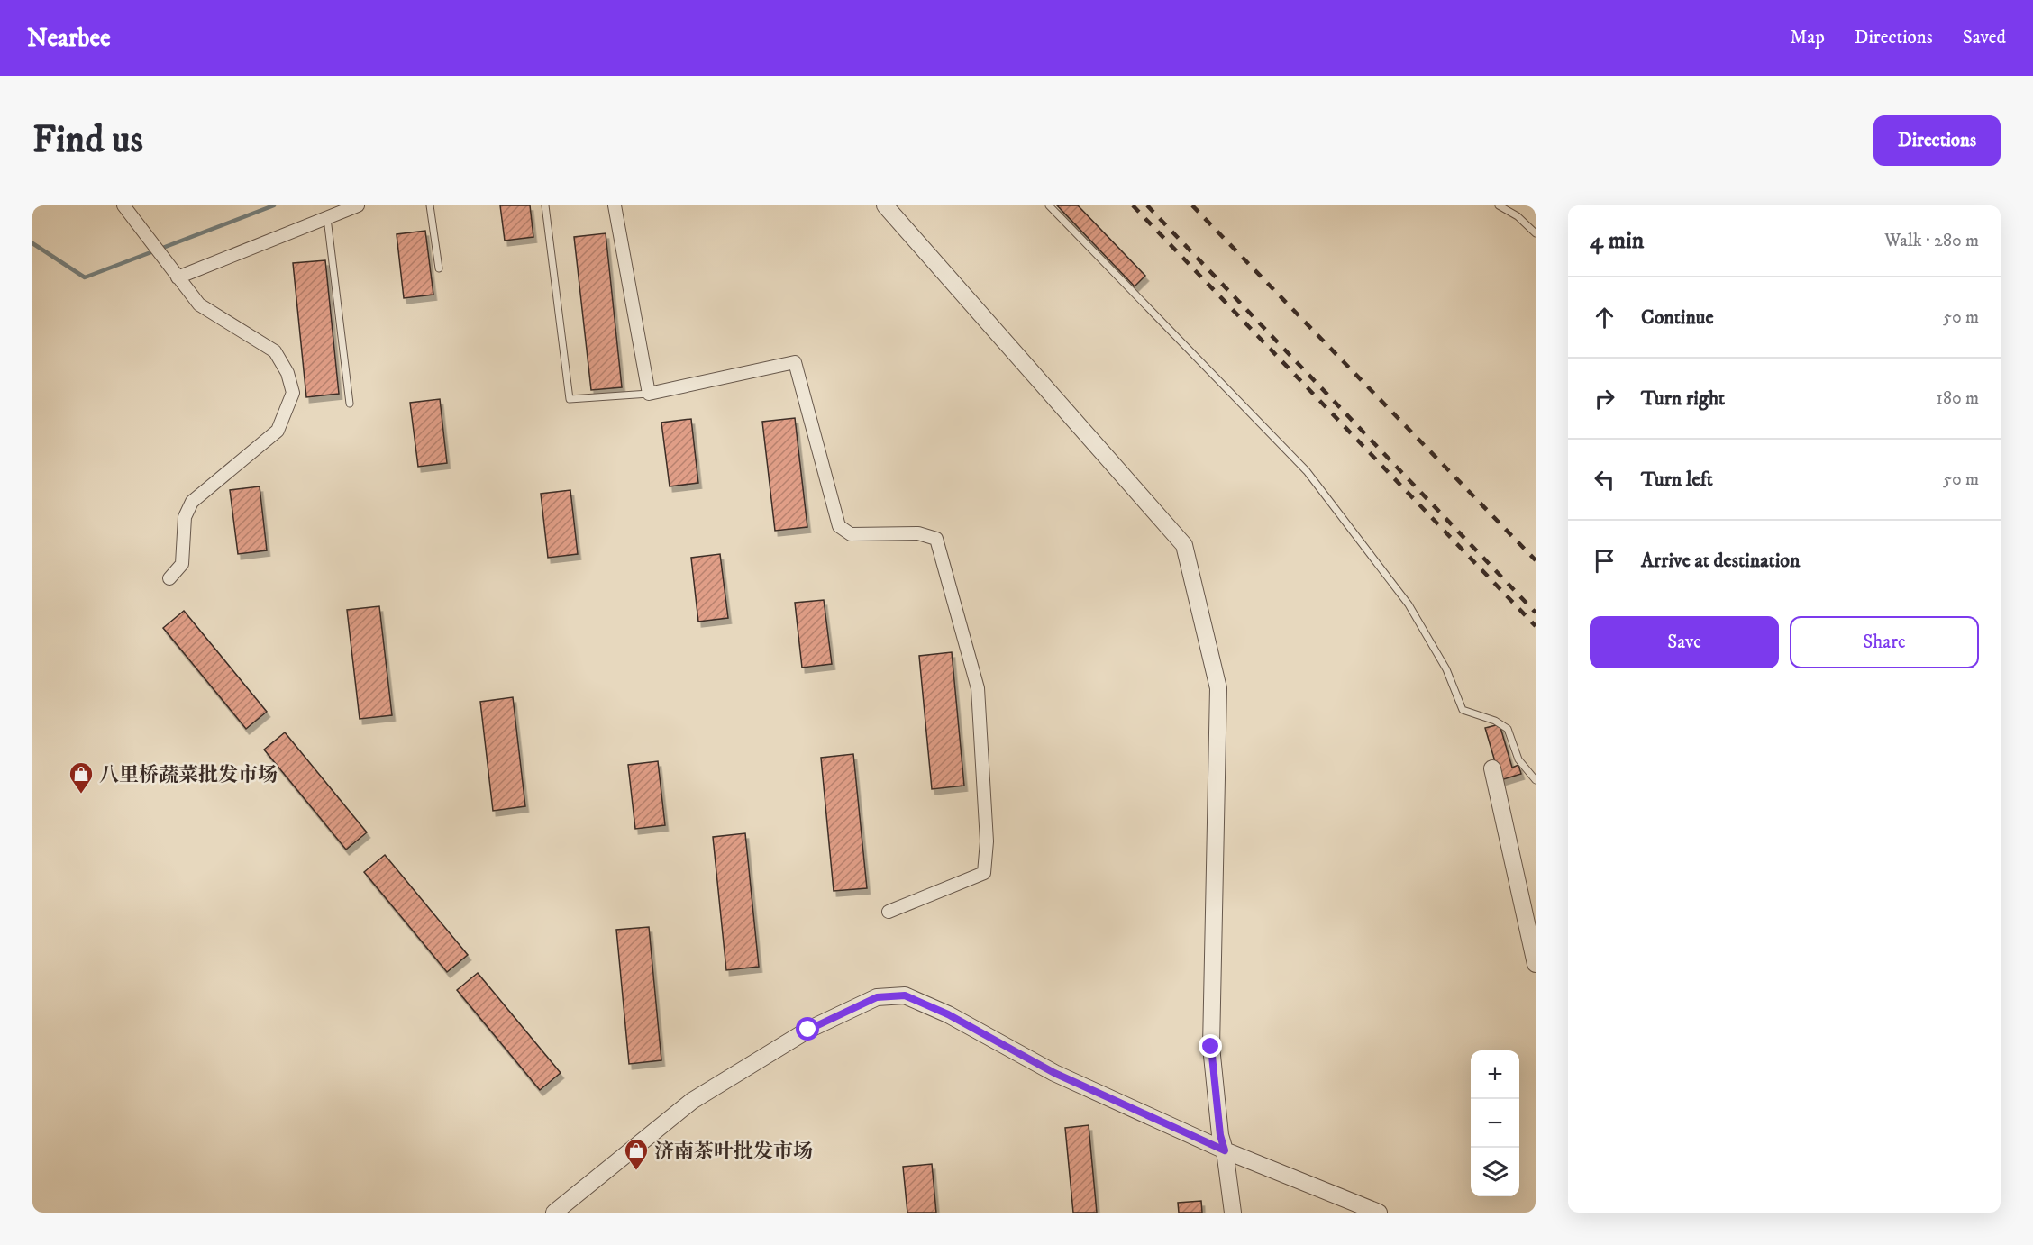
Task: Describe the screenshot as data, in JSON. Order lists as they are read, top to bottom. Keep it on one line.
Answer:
{"places":{"shop":["八里桥蔬菜批发市场","济南茶叶批发市场"]},"page":{"header":"Nearbee","nav":["Map","Directions","Saved"],"buttons":["Directions",["Save","Share"]],"title":"Find us","heading":["4 min","Walk · 280 m"],"list":[["Continue","50 m"],["Turn right","180 m"],["Turn left","50 m"],"Arrive at destination"],"map_buttons":["+","−"]}}
